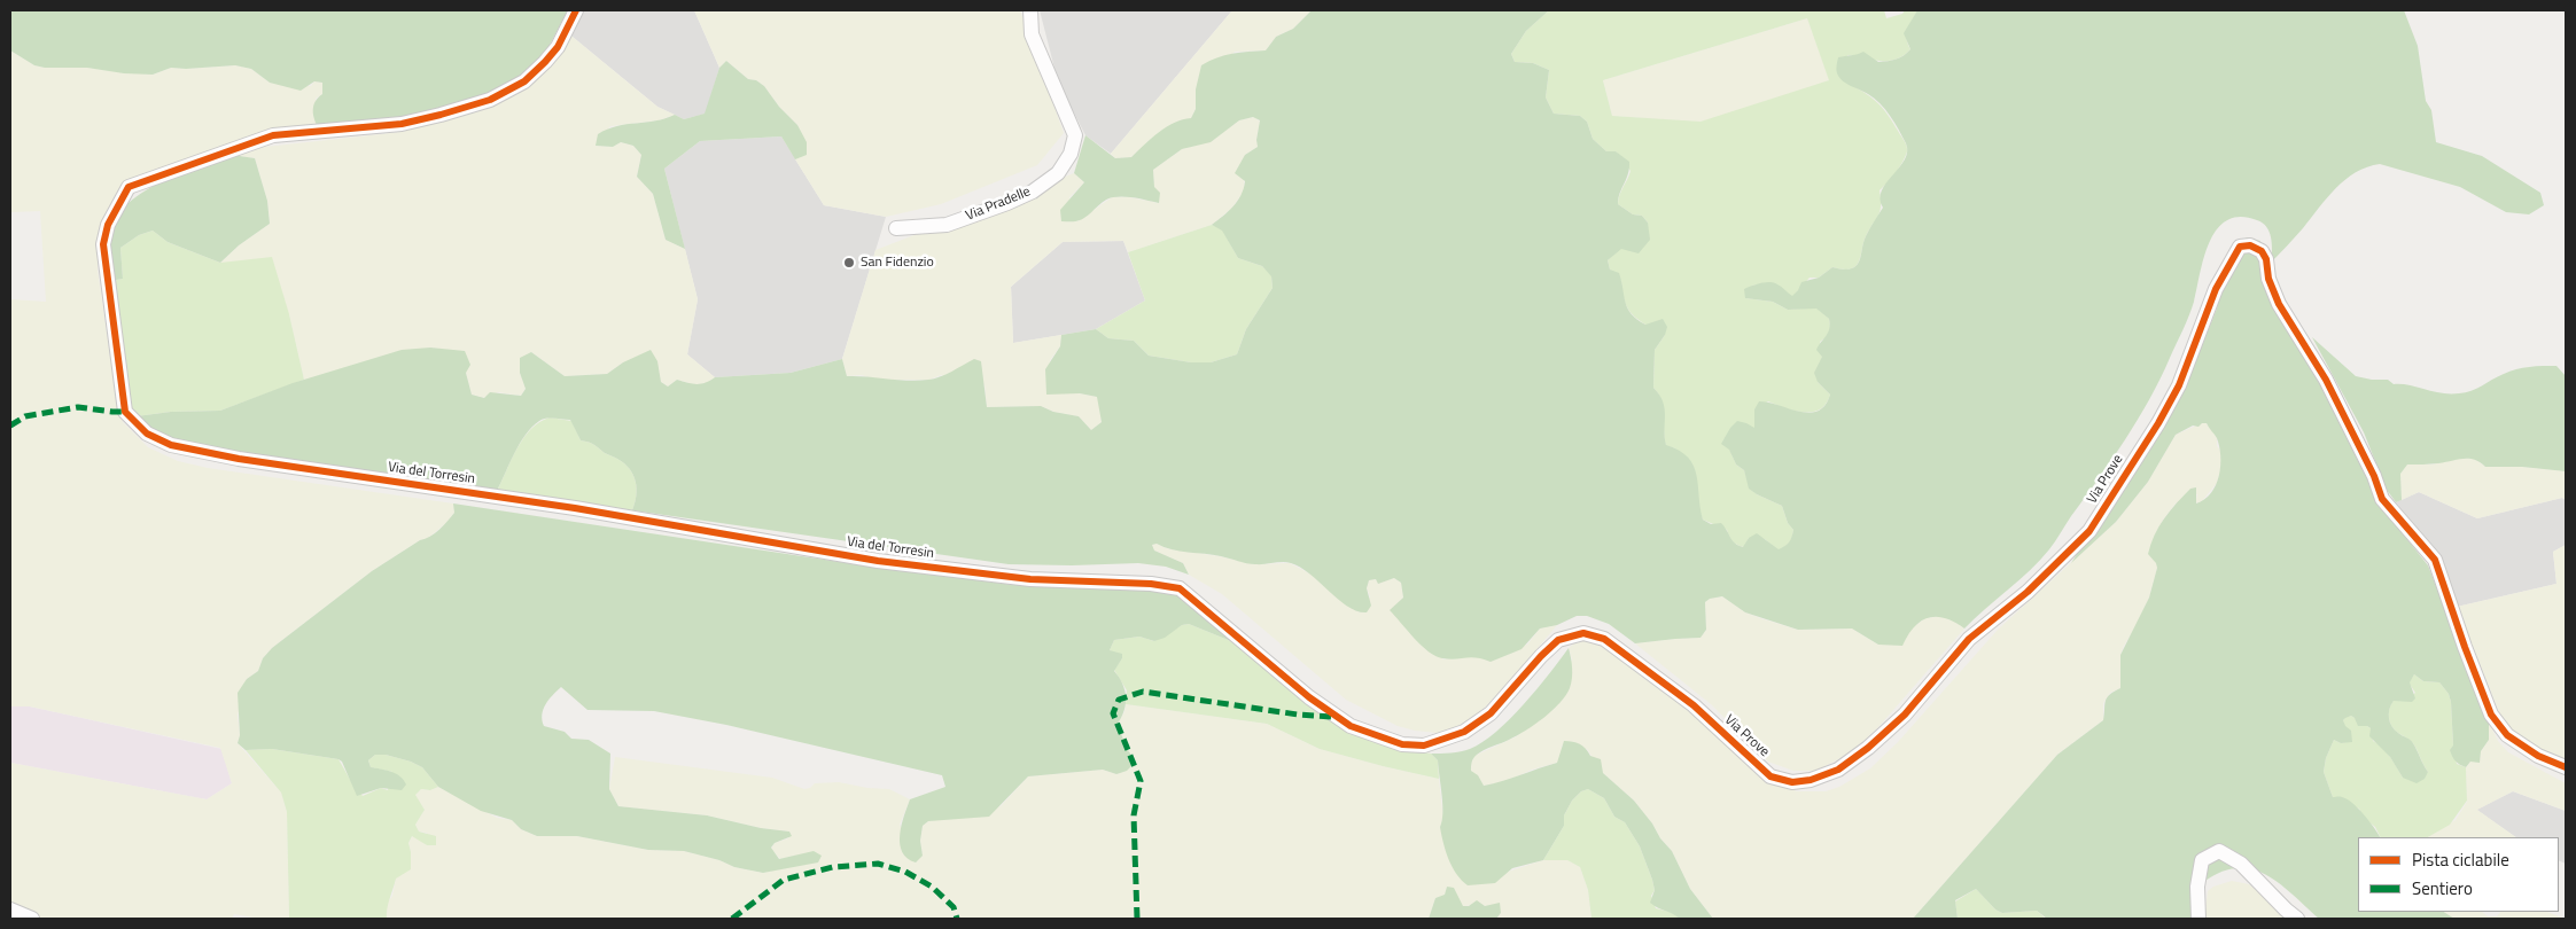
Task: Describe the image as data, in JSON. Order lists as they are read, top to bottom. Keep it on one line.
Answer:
{"streets":{"street":["Via Pradelle","Via del Torresin","Via Prove"]},"crossings":[["Via del Torresin","Via Prove"]],"places":["San Fidenzio"],"legend":["Pista ciclabile","Sentiero"]}
